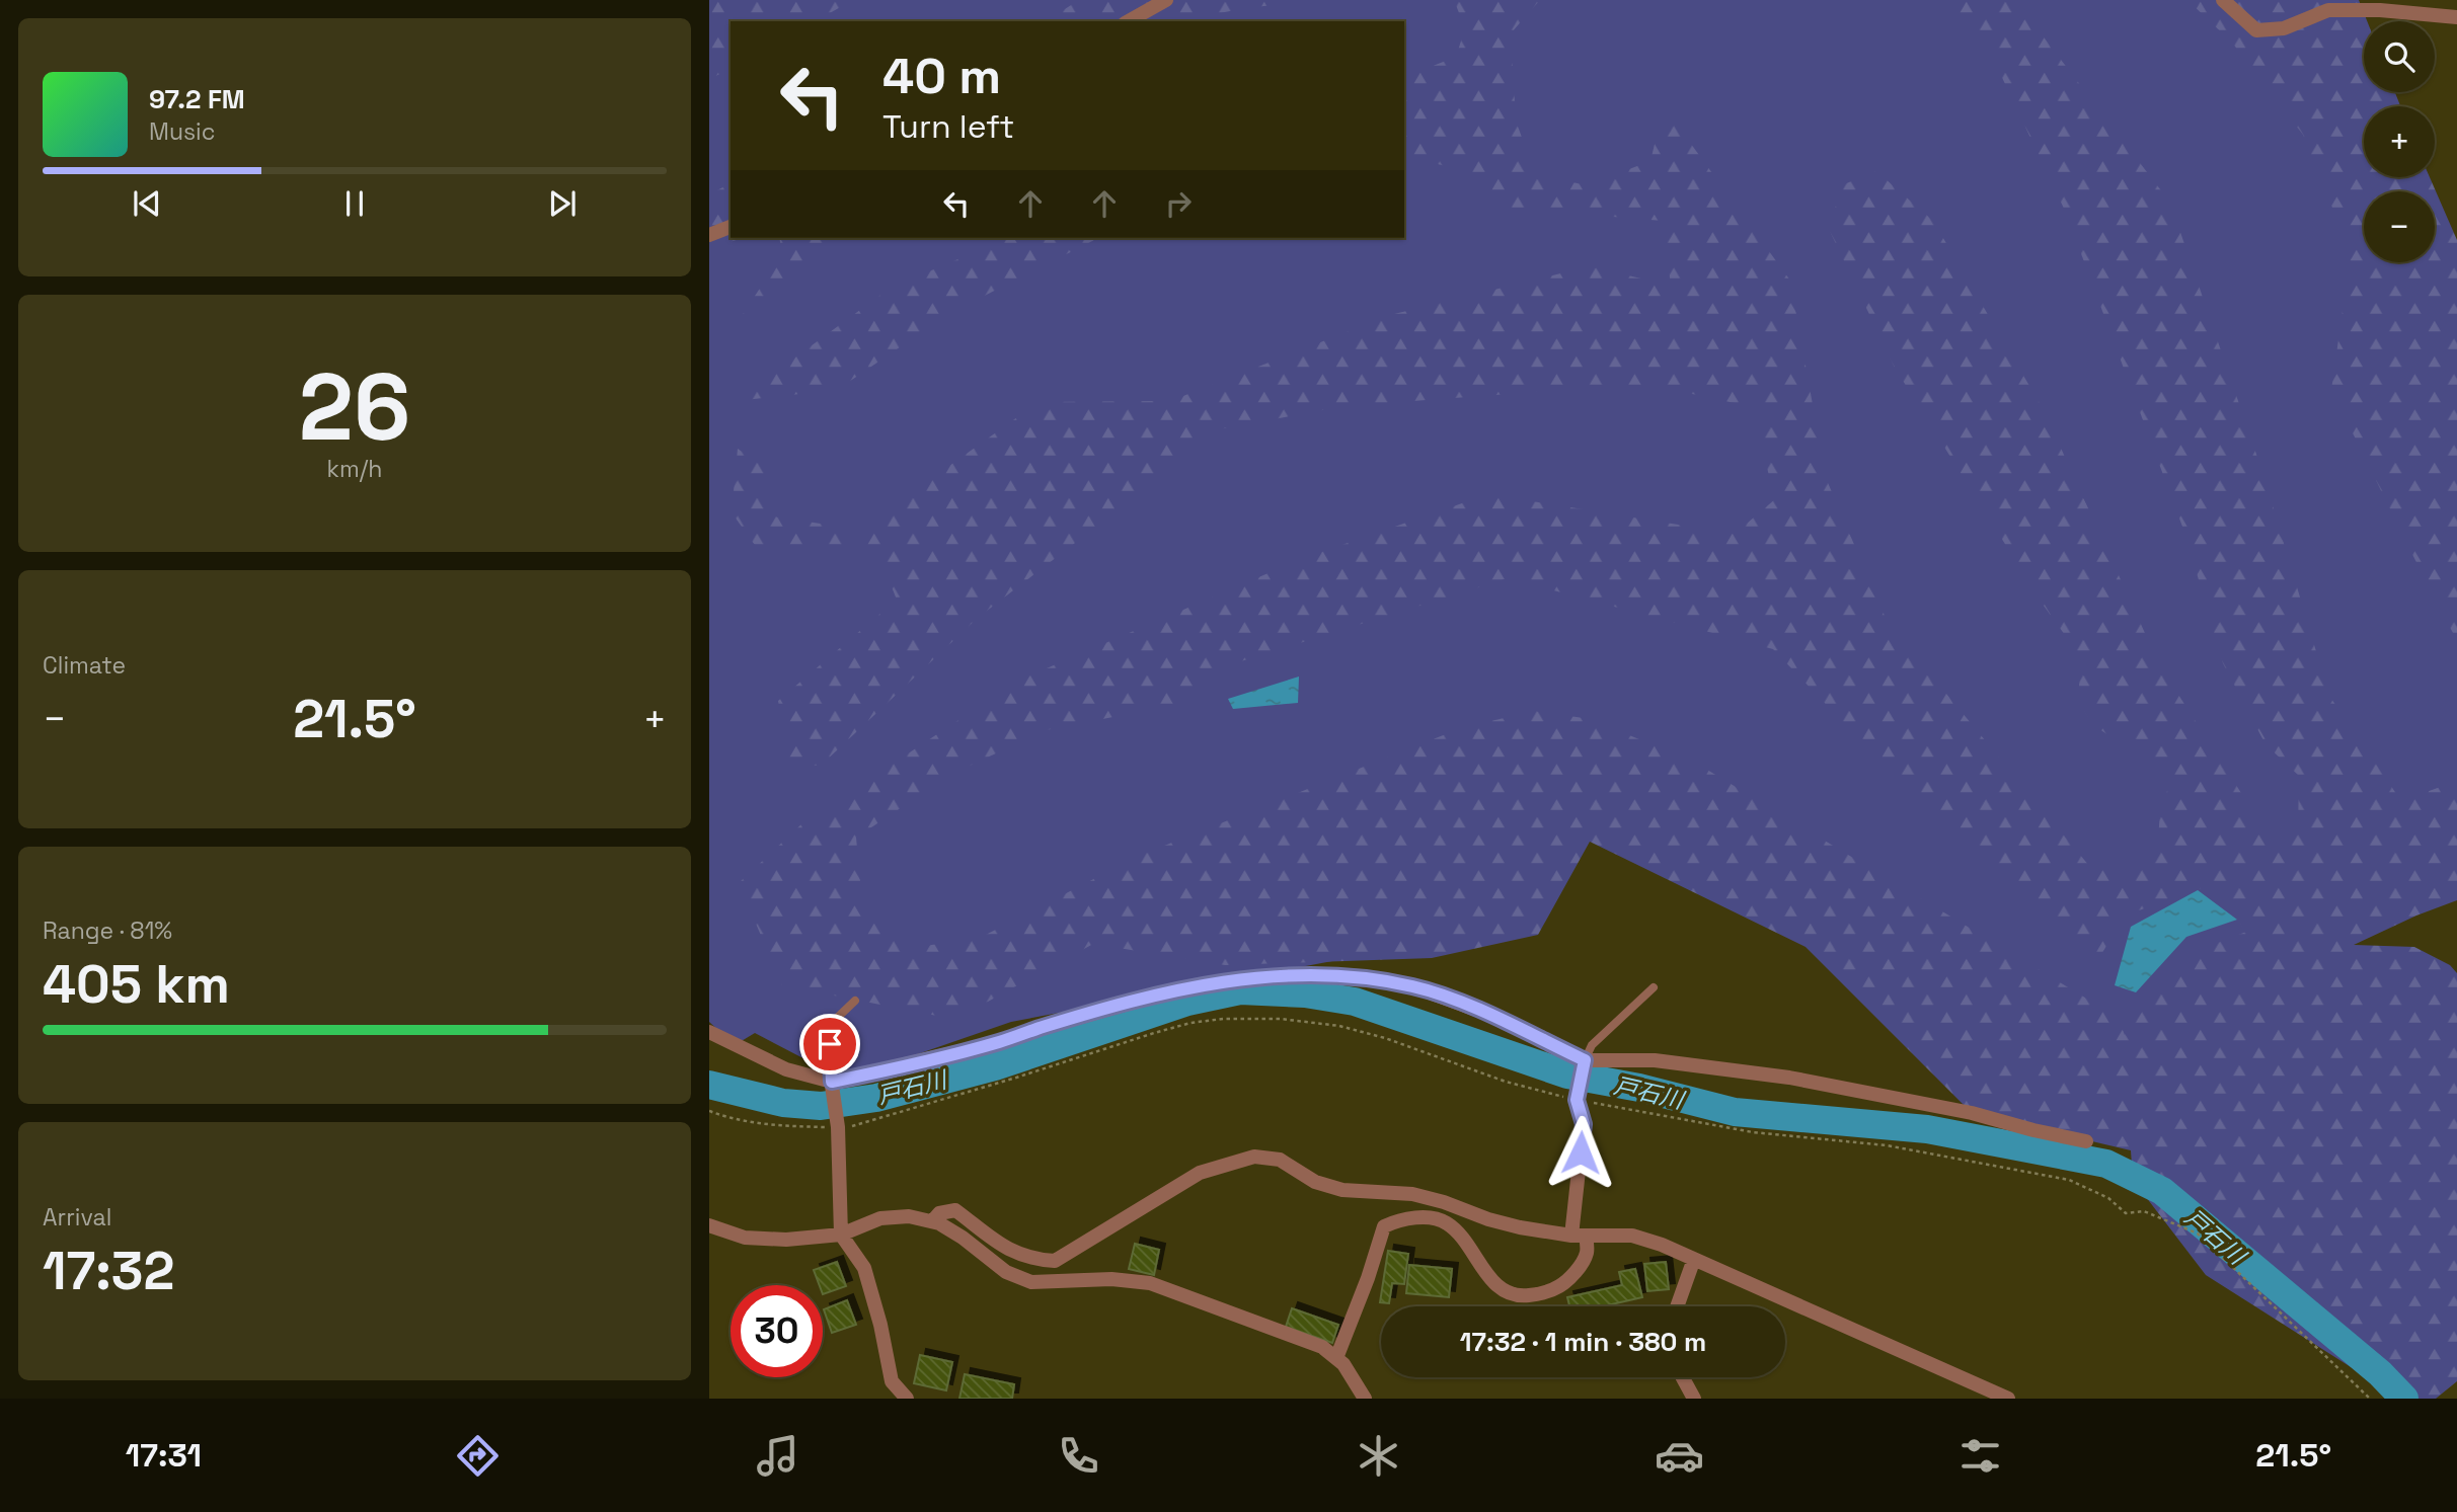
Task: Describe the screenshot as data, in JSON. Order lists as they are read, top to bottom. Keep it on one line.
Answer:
{"water":["戸石川"],"page":{"map_buttons":["+","−"],"turn":["40 m","Turn left"],"song":["97.2 FM","Music"],"tile":[["26","km/h"],"Climate",["Range · 81%","405 km"],["Arrival","17:32"]],"heat":["−","21.5°","+"],"limit":"30","trip":"17:32 · 1 min · 380 m","tabs":["17:31","21.5°"]}}
